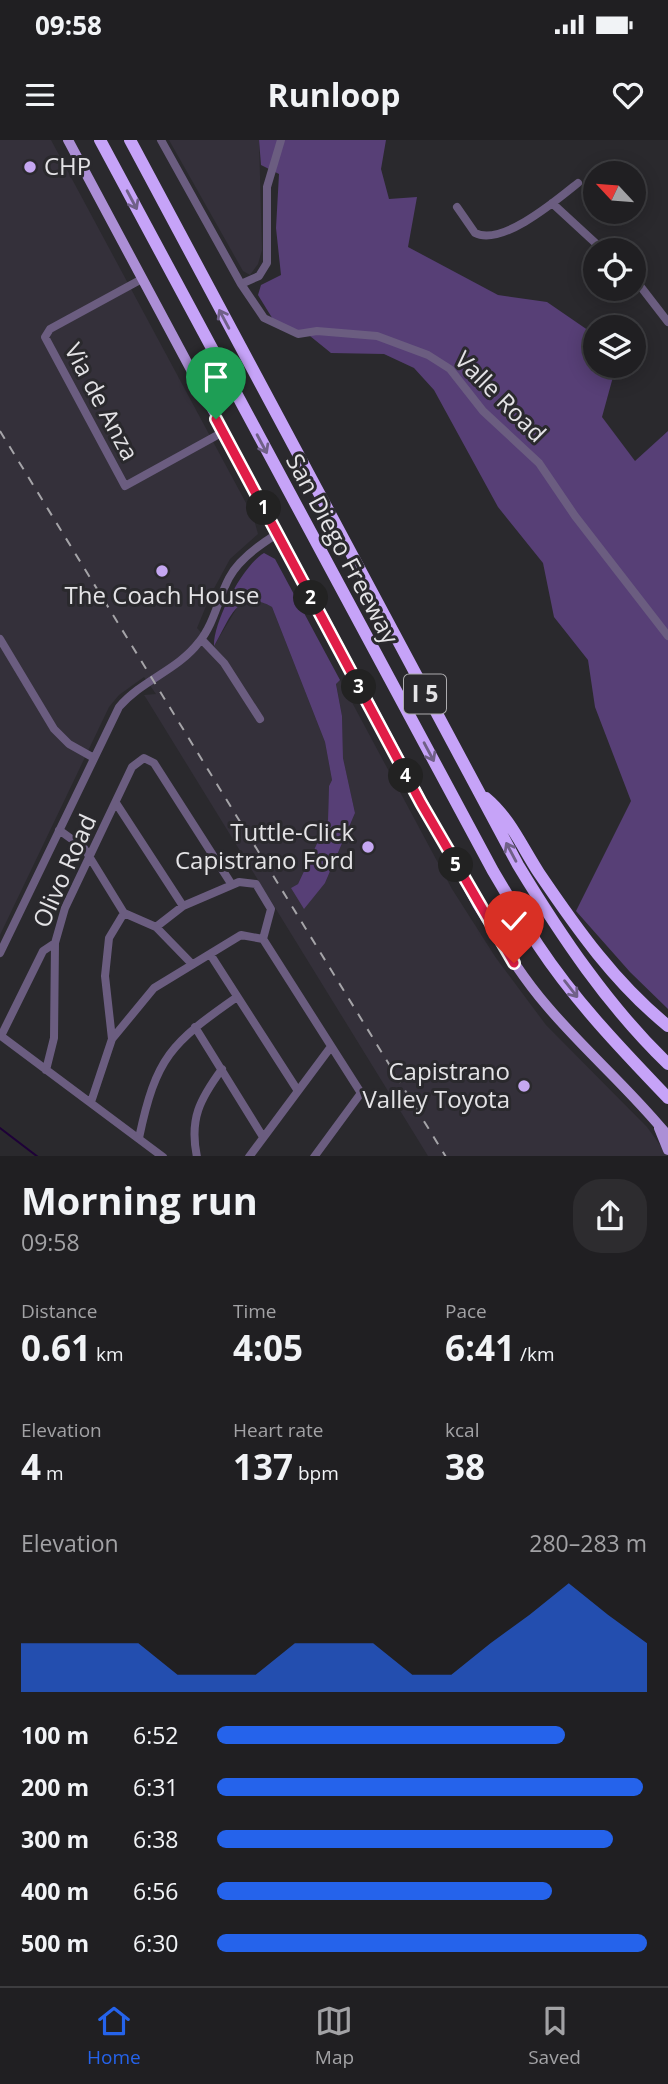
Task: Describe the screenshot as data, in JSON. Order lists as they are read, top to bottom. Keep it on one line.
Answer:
{"streets":{"highway":["San Diego Freeway","I 5"],"street":["Valle Road","Via de Anza","Olivo Road"]},"places":["CHP","The Coach House","Tuttle-Click Capistrano Ford","Capistrano Valley Toyota"],"north":"top left","page":{"status":"09:58","header":"Runloop","pins":["1","2","3","4","5"],"heading":["Morning run","09:58"],"stats":[["Distance","0.61 km"],["Time","4:05"],["Pace","6:41 /km"],["Elevation","4 m"],["Heart rate","137 bpm"],["kcal","38"]],"chart":["Elevation","280–283 m"],"list":[{"name":"100 m","note":"6:52"},{"name":"200 m","note":"6:31"},{"name":"300 m","note":"6:38"},{"name":"400 m","note":"6:56"},{"name":"500 m","note":"6:30"}],"tabs":["Home","Map","Saved"]}}
